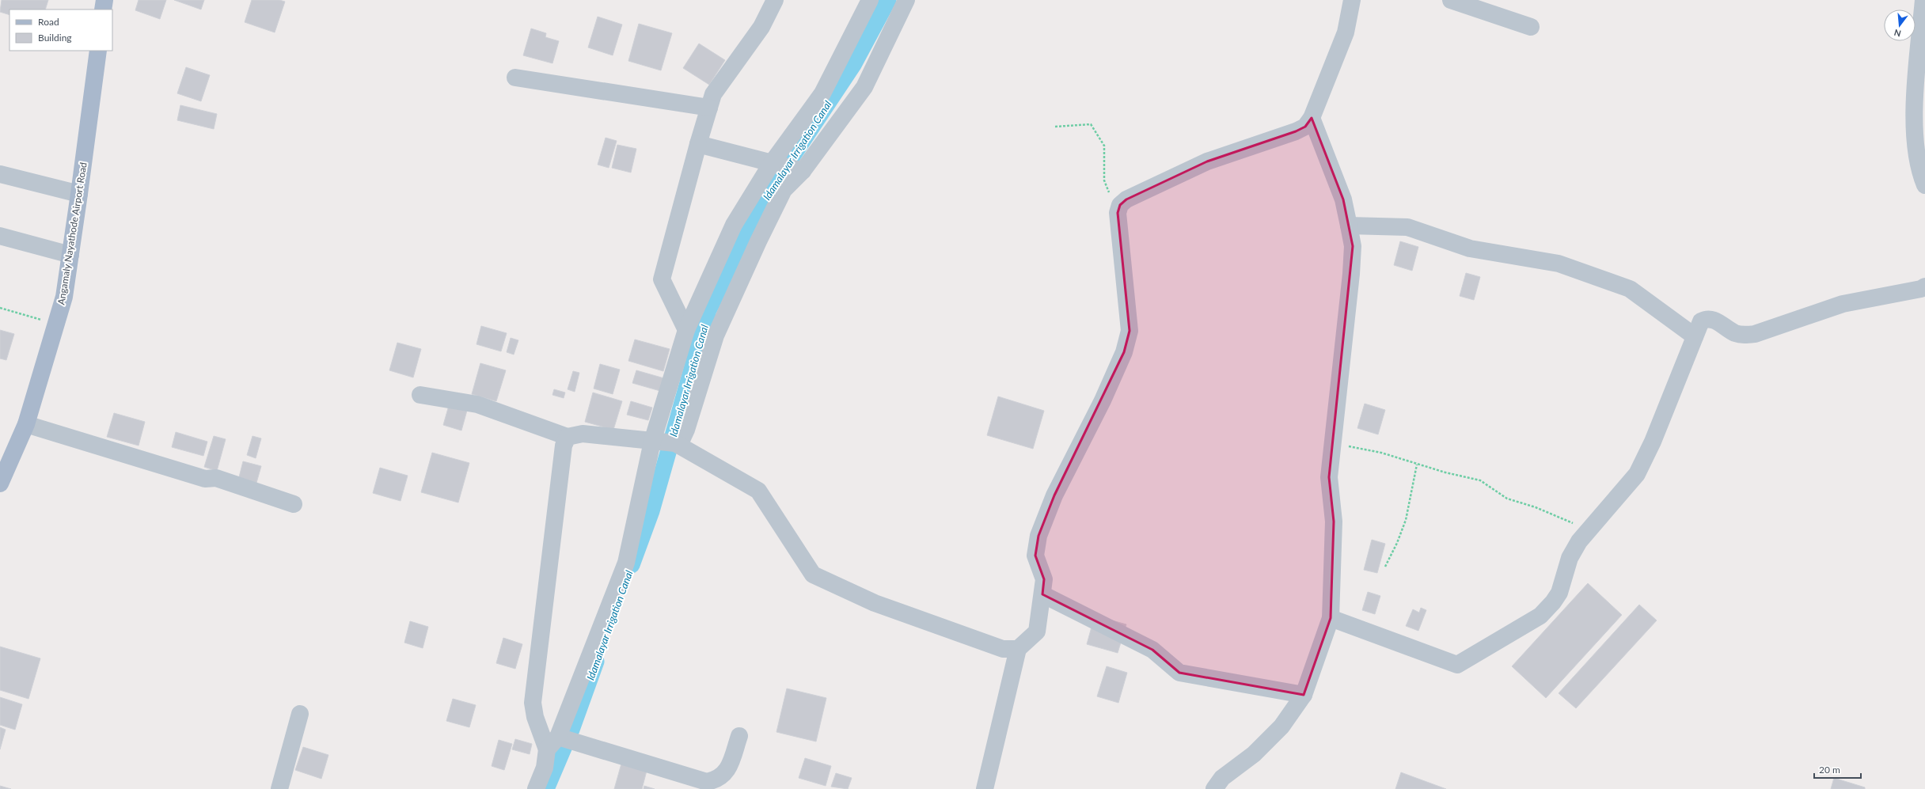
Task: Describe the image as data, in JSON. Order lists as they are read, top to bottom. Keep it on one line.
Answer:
{"streets":{"main road":["Angamaly Nayathode Airport Road"]},"water":["Idamalayar Irrigation Canal"],"legend":["Road","Building"],"scale_bar":"20 m","north":"bottom"}
